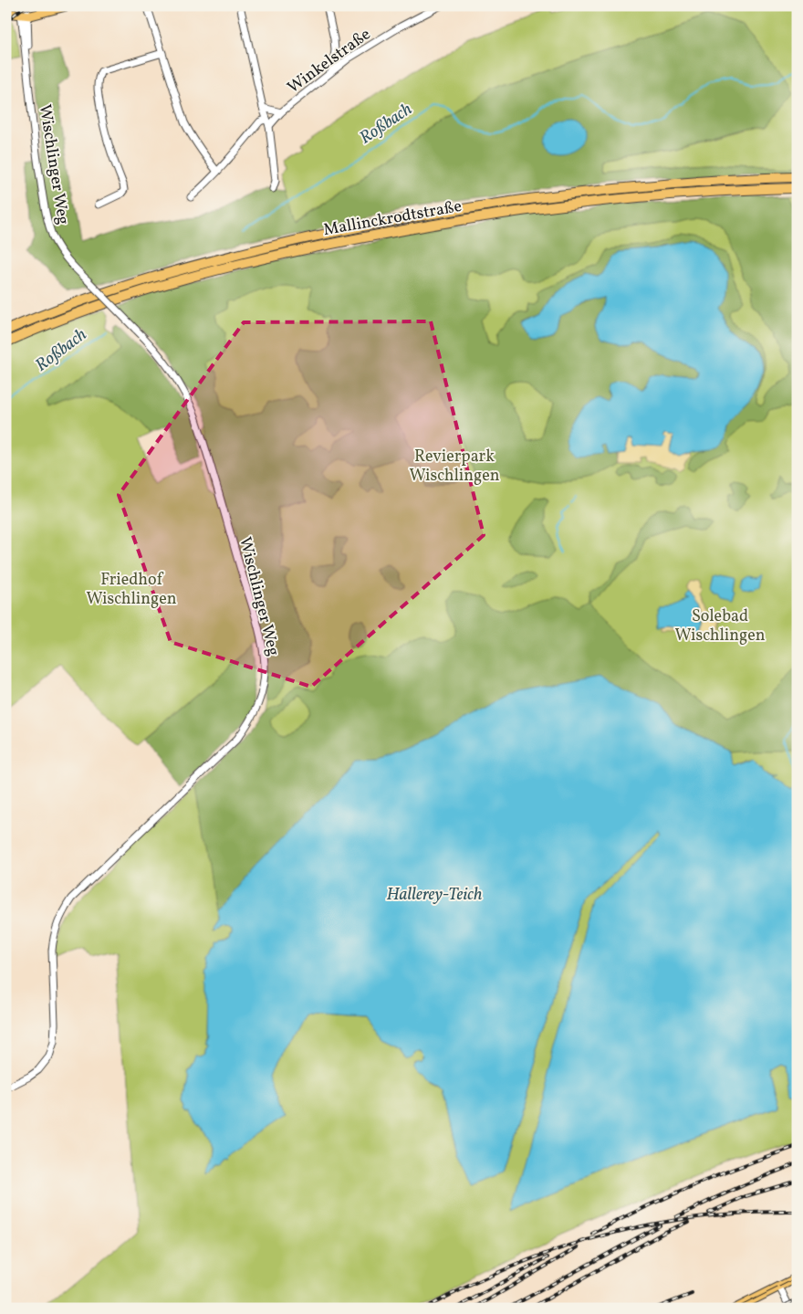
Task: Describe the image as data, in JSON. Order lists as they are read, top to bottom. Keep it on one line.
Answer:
{"streets":{"highway":["Mallinckrodtstraße"],"street":["Winkelstraße","Wischlinger Weg"]},"water":["Roßbach","Hallerey-Teich"],"parks":["Revierpark Wischlingen","Friedhof Wischlingen","Solebad Wischlingen"]}
